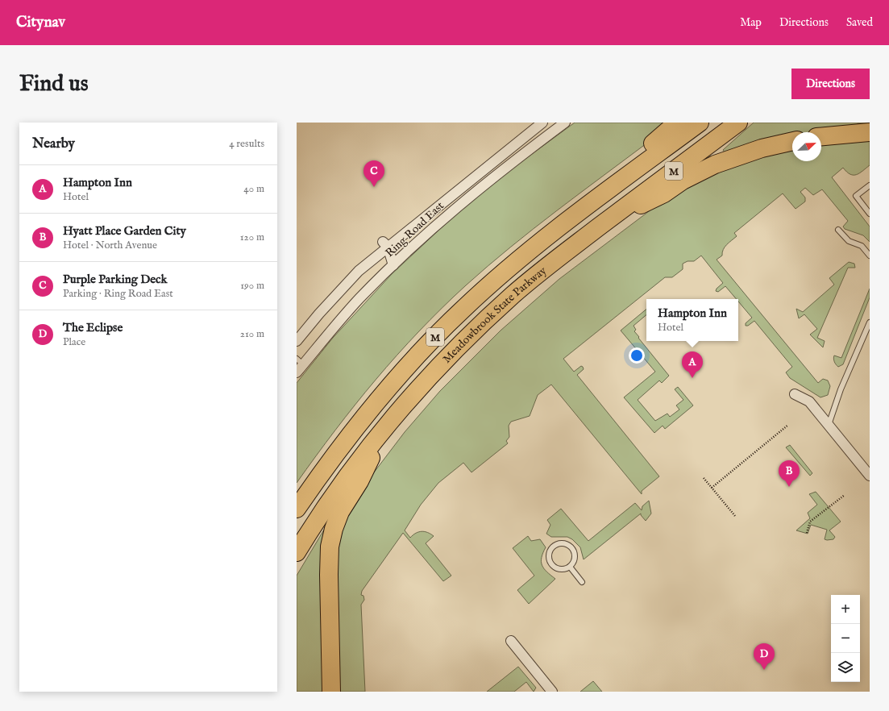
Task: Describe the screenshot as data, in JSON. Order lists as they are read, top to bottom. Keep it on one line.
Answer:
{"streets":{"highway":["M","Meadowbrook State Parkway"],"street":["Ring Road East"]},"north":"top right","page":{"header":"Citynav","nav":["Map","Directions","Saved"],"buttons":"Directions","title":"Find us","heading":["Nearby","4 results"],"pins":["C","A","B","D"],"list":[{"mark":"A","name":"Hampton Inn","note":"Hotel","value":"40 m"},{"mark":"B","name":"Hyatt Place Garden City","note":"Hotel · North Avenue","value":"120 m"},{"mark":"C","name":"Purple Parking Deck","note":"Parking · Ring Road East","value":"190 m"},{"mark":"D","name":"The Eclipse","note":"Place","value":"210 m"}],"popup":["Hampton Inn","Hotel"],"map_buttons":["+","−"]}}
